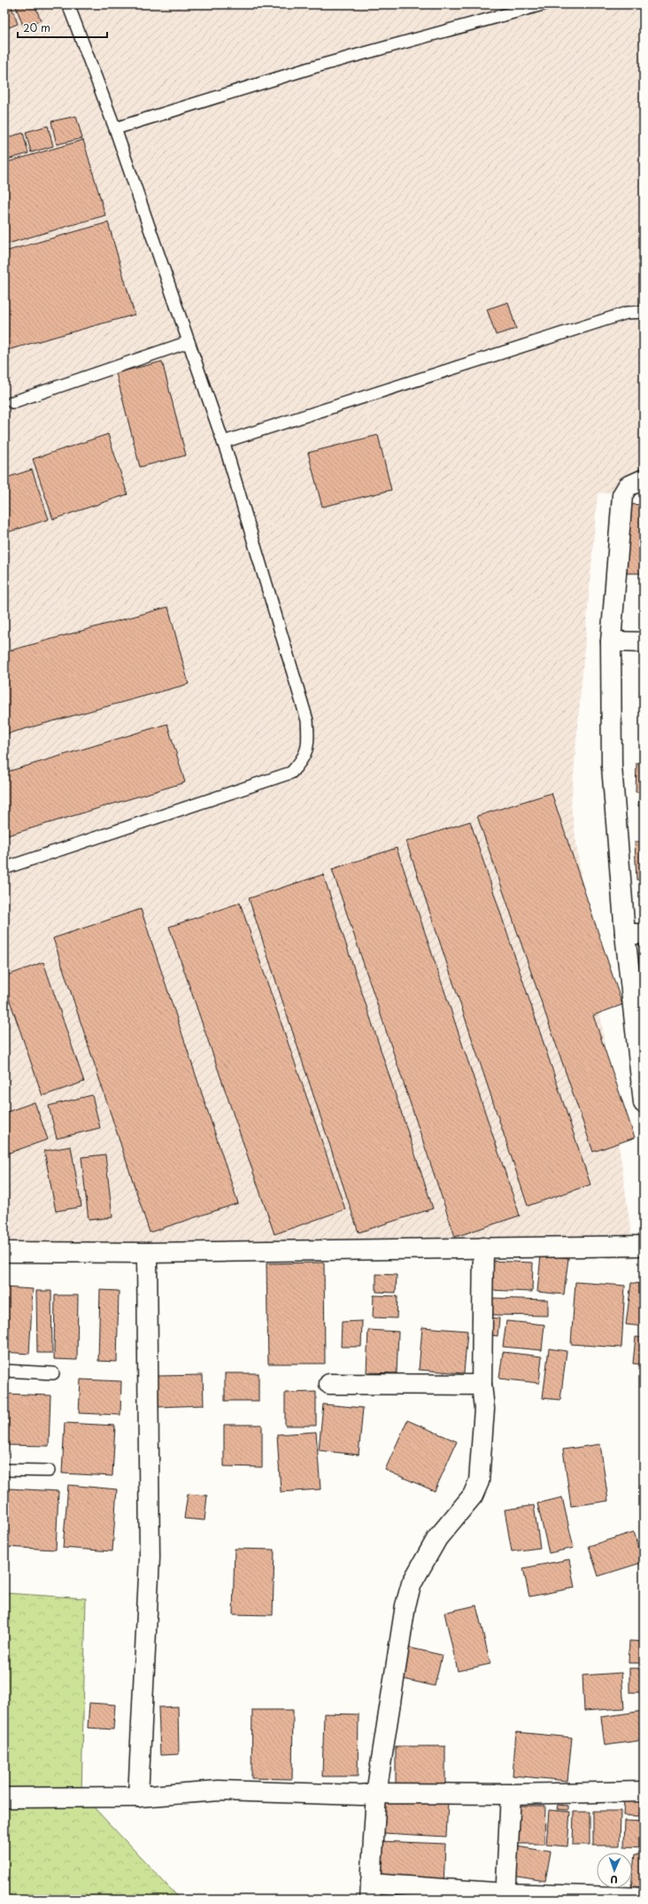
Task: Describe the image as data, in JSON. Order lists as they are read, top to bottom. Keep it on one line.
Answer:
{"scale_bar":"20 m","north":"bottom"}
